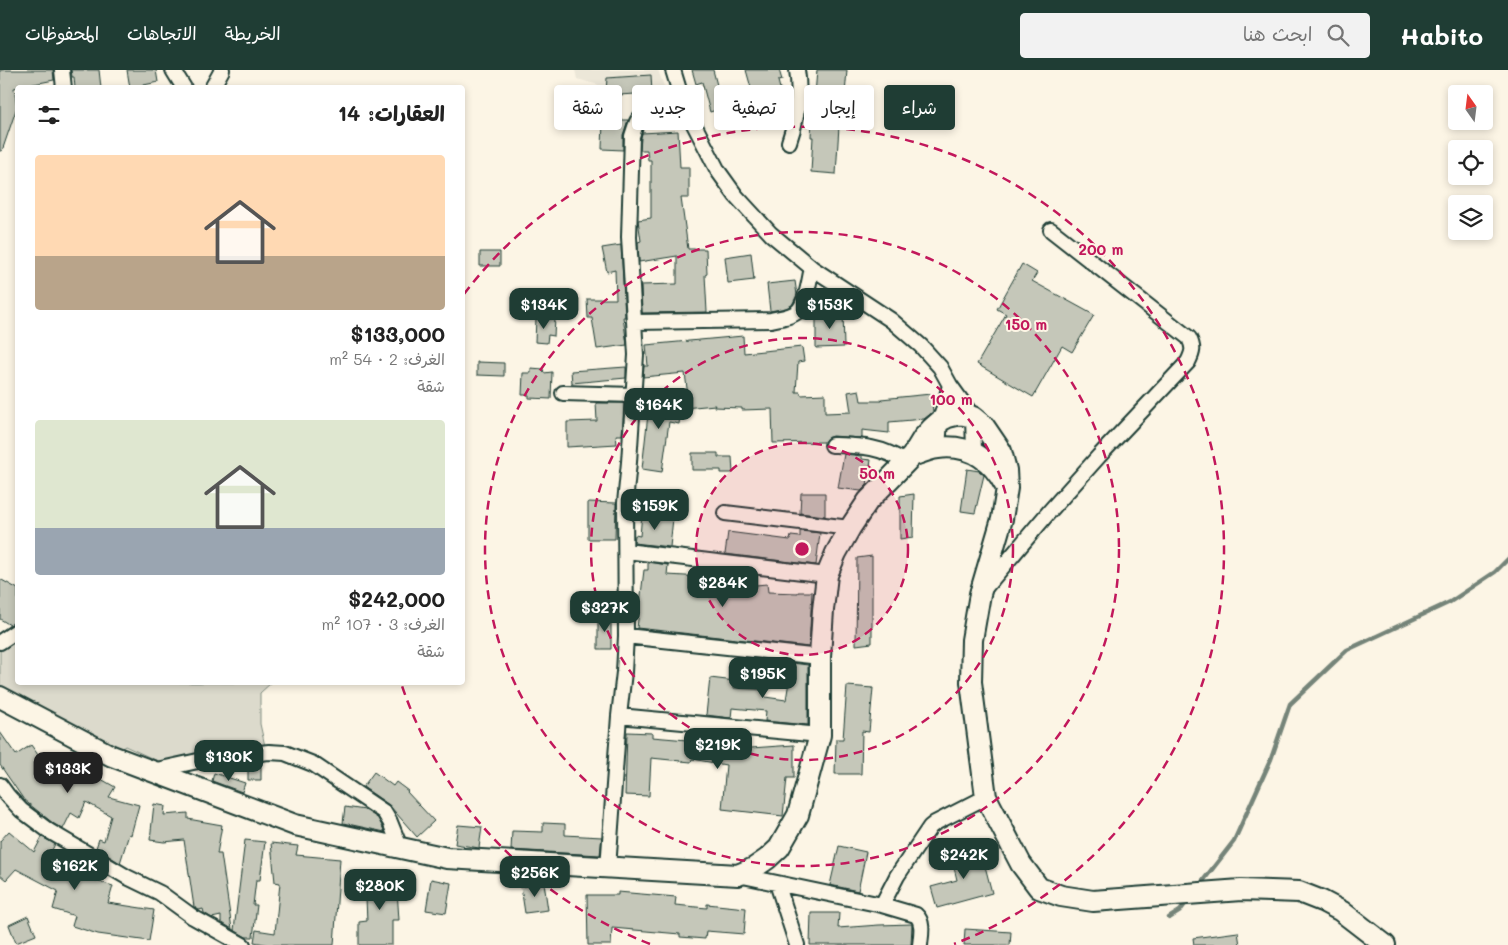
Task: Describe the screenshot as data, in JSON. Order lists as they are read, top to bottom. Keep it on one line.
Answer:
{"north":"top","page":{"header":"Habito","search":"ابحث هنا","nav":["الخريطة","الاتجاهات","المحفوظات"],"chip":["شراء","إيجار","تصفية","جديد","شقة"],"heading":"العقارات: 14","list":[{"name":"$133,000","note":"الغرف: 2 · 54 m² · شقة"},{"name":"$242,000","note":"الغرف: 3 · 107 m² · شقة"}],"price":["$134K","$153K","$164K","$159K","$284K","$327K","$195K","$219K","$130K","$133K","$242K","$162K","$256K","$280K"]},"rings":["200 m","150 m","100 m","50 m"]}
